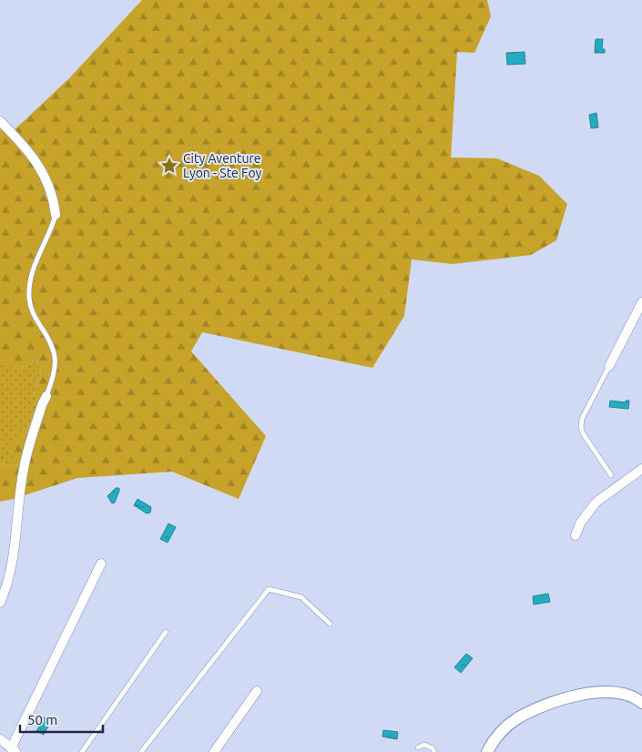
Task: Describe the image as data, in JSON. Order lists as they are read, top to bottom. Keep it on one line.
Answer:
{"places":{"place":["City Aventure Lyon - Ste Foy"]},"scale_bar":"50 m"}
